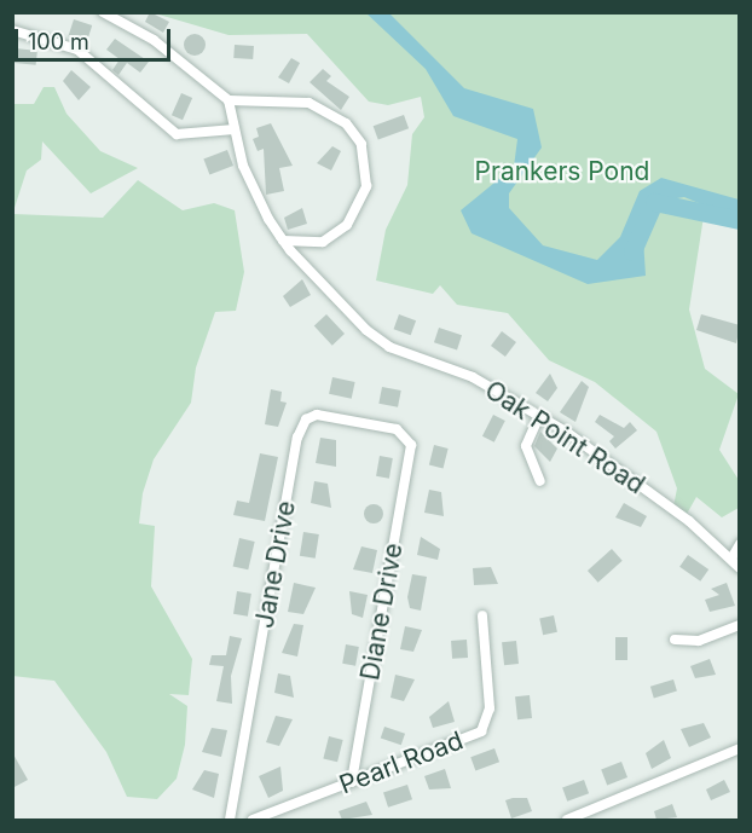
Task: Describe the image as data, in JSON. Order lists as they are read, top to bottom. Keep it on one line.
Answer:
{"streets":{"street":["Oak Point Road","Jane Drive","Diane Drive","Pearl Road"]},"crossings":[["Jane Drive","Diane Drive"],["Diane Drive","Pearl Road"]],"parks":["Prankers Pond"],"scale_bar":"100 m"}
